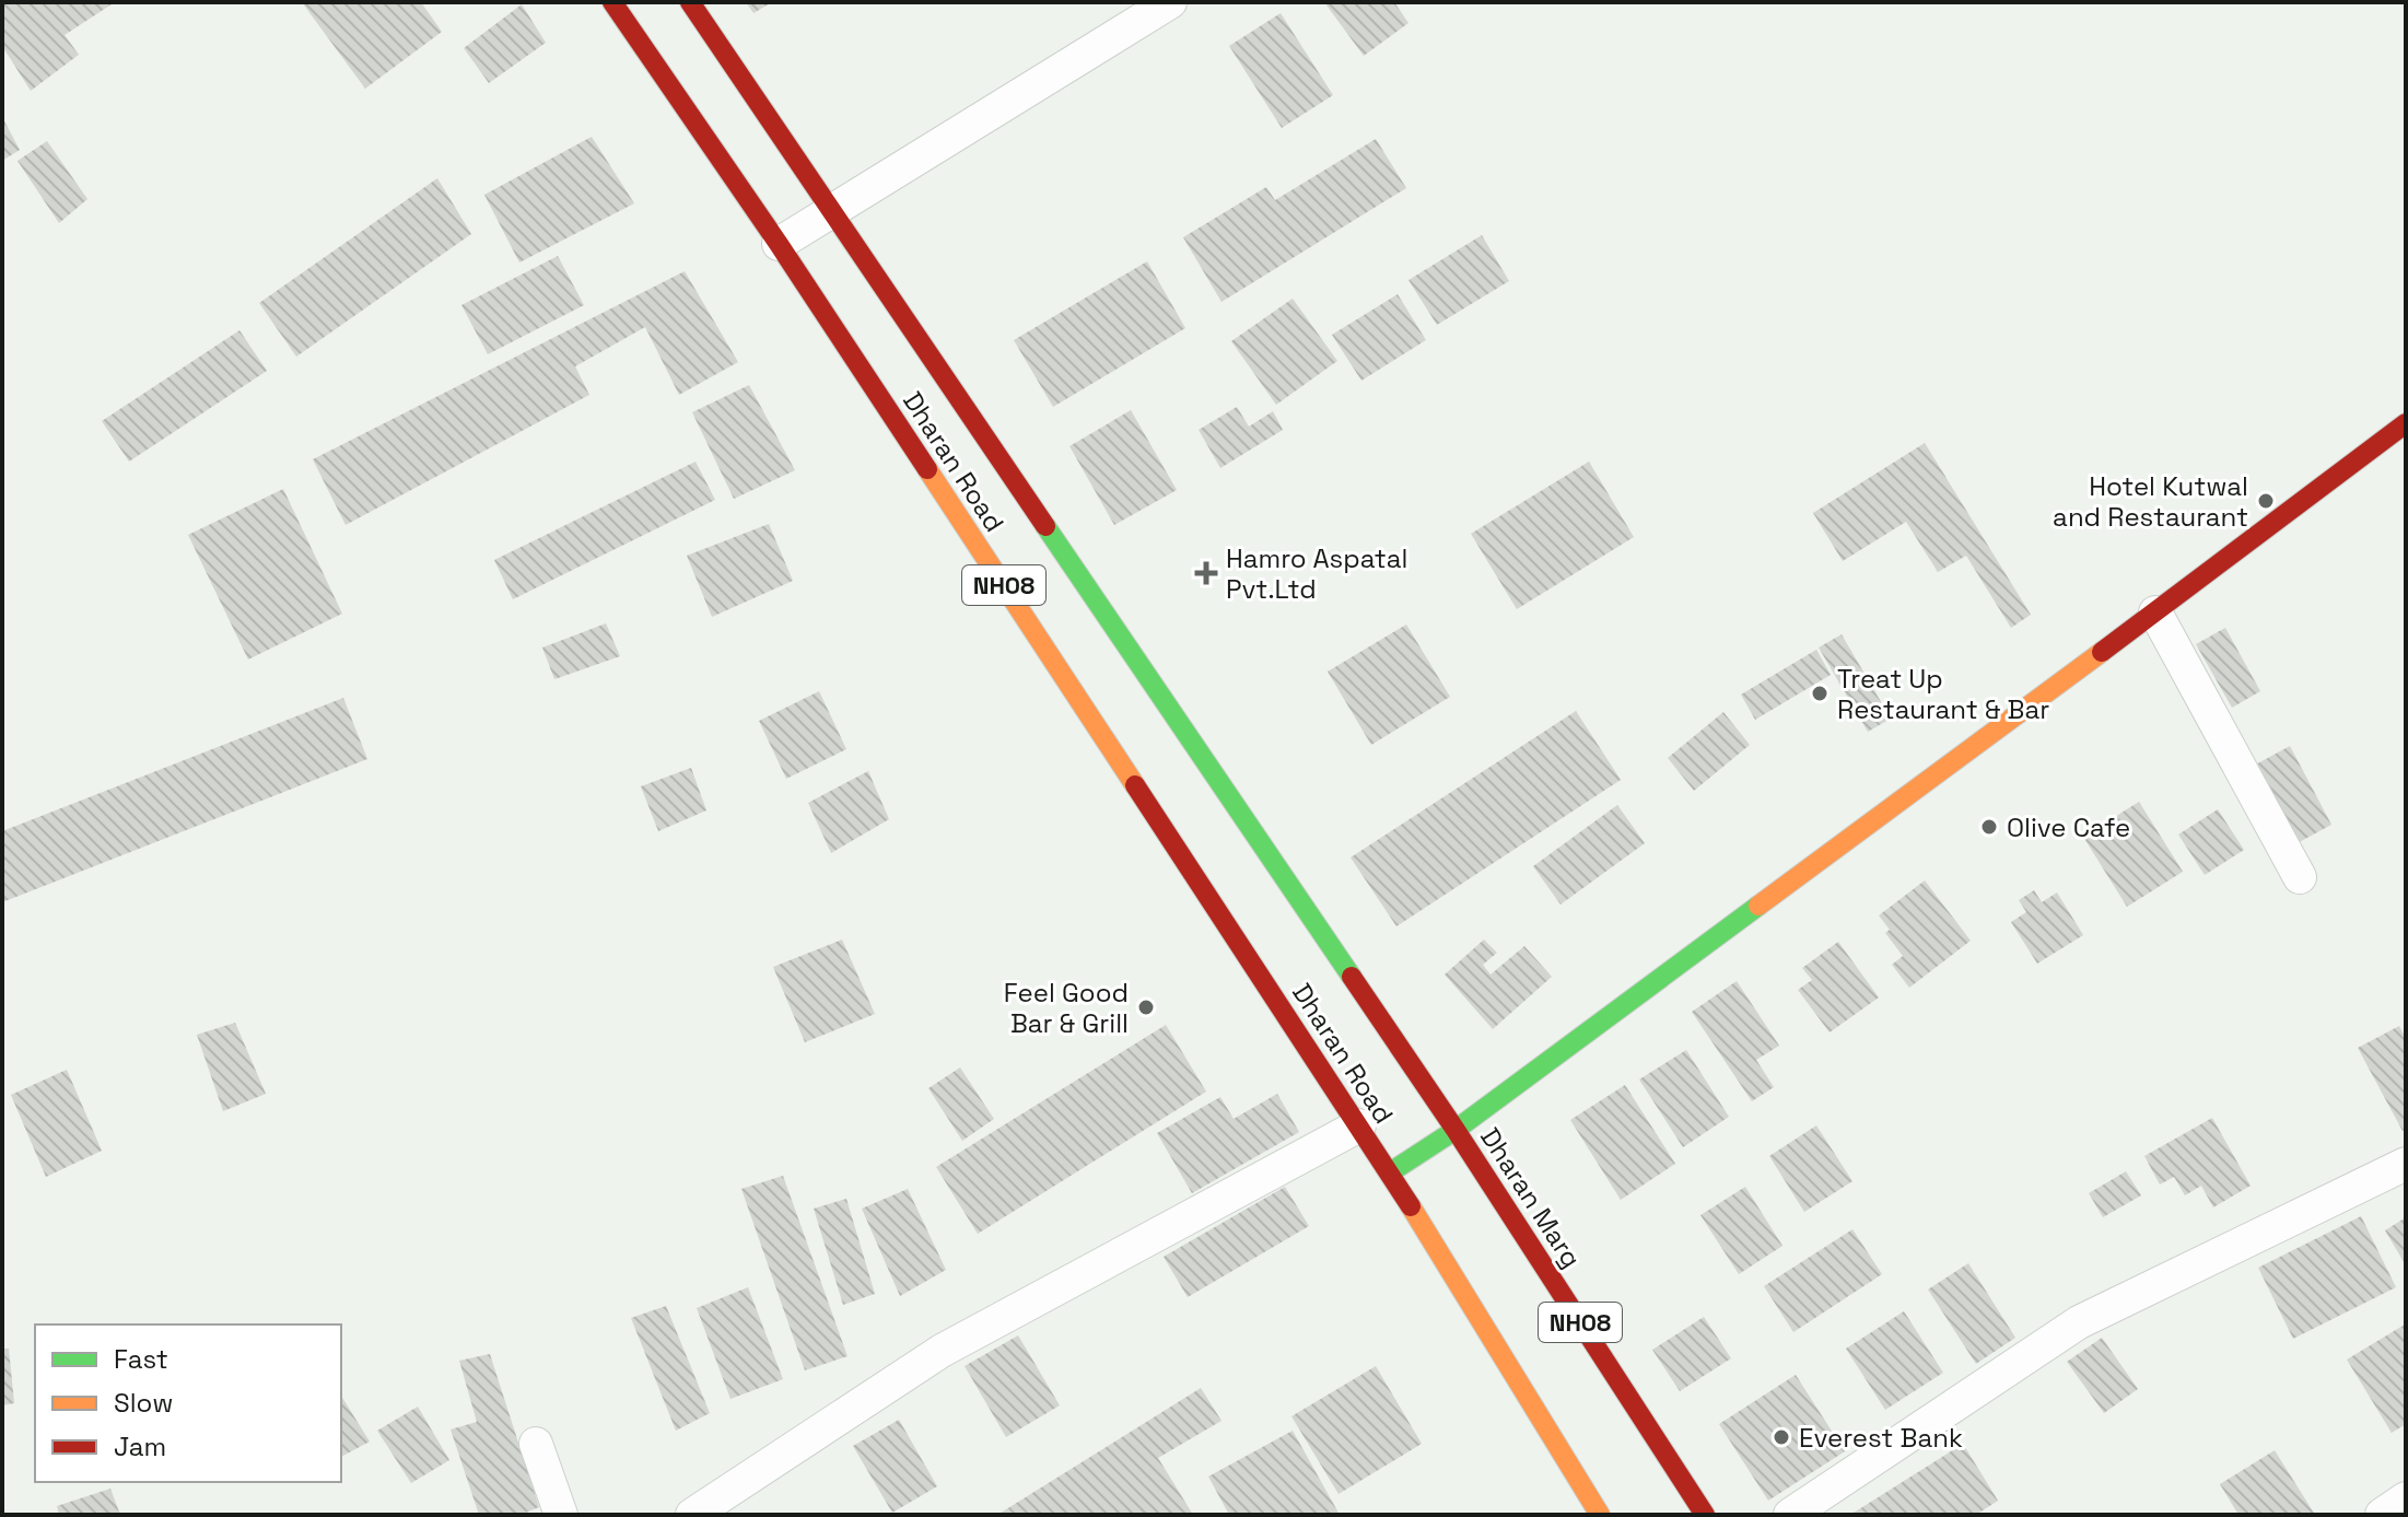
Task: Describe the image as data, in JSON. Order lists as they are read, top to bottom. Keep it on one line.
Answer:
{"streets":{"main road":["Dharan Road","NH08","Dharan Marg"]},"crossings":[["Dharan Road","NH08"],["Dharan Road","Dharan Marg"]],"places":{"other":["Hotel Kutwal and Restaurant","Treat Up Restaurant & Bar","Olive Cafe","Feel Good Bar & Grill","Everest Bank"],"health":["Hamro Aspatal Pvt.Ltd"]},"legend":["Fast","Slow","Jam"]}
